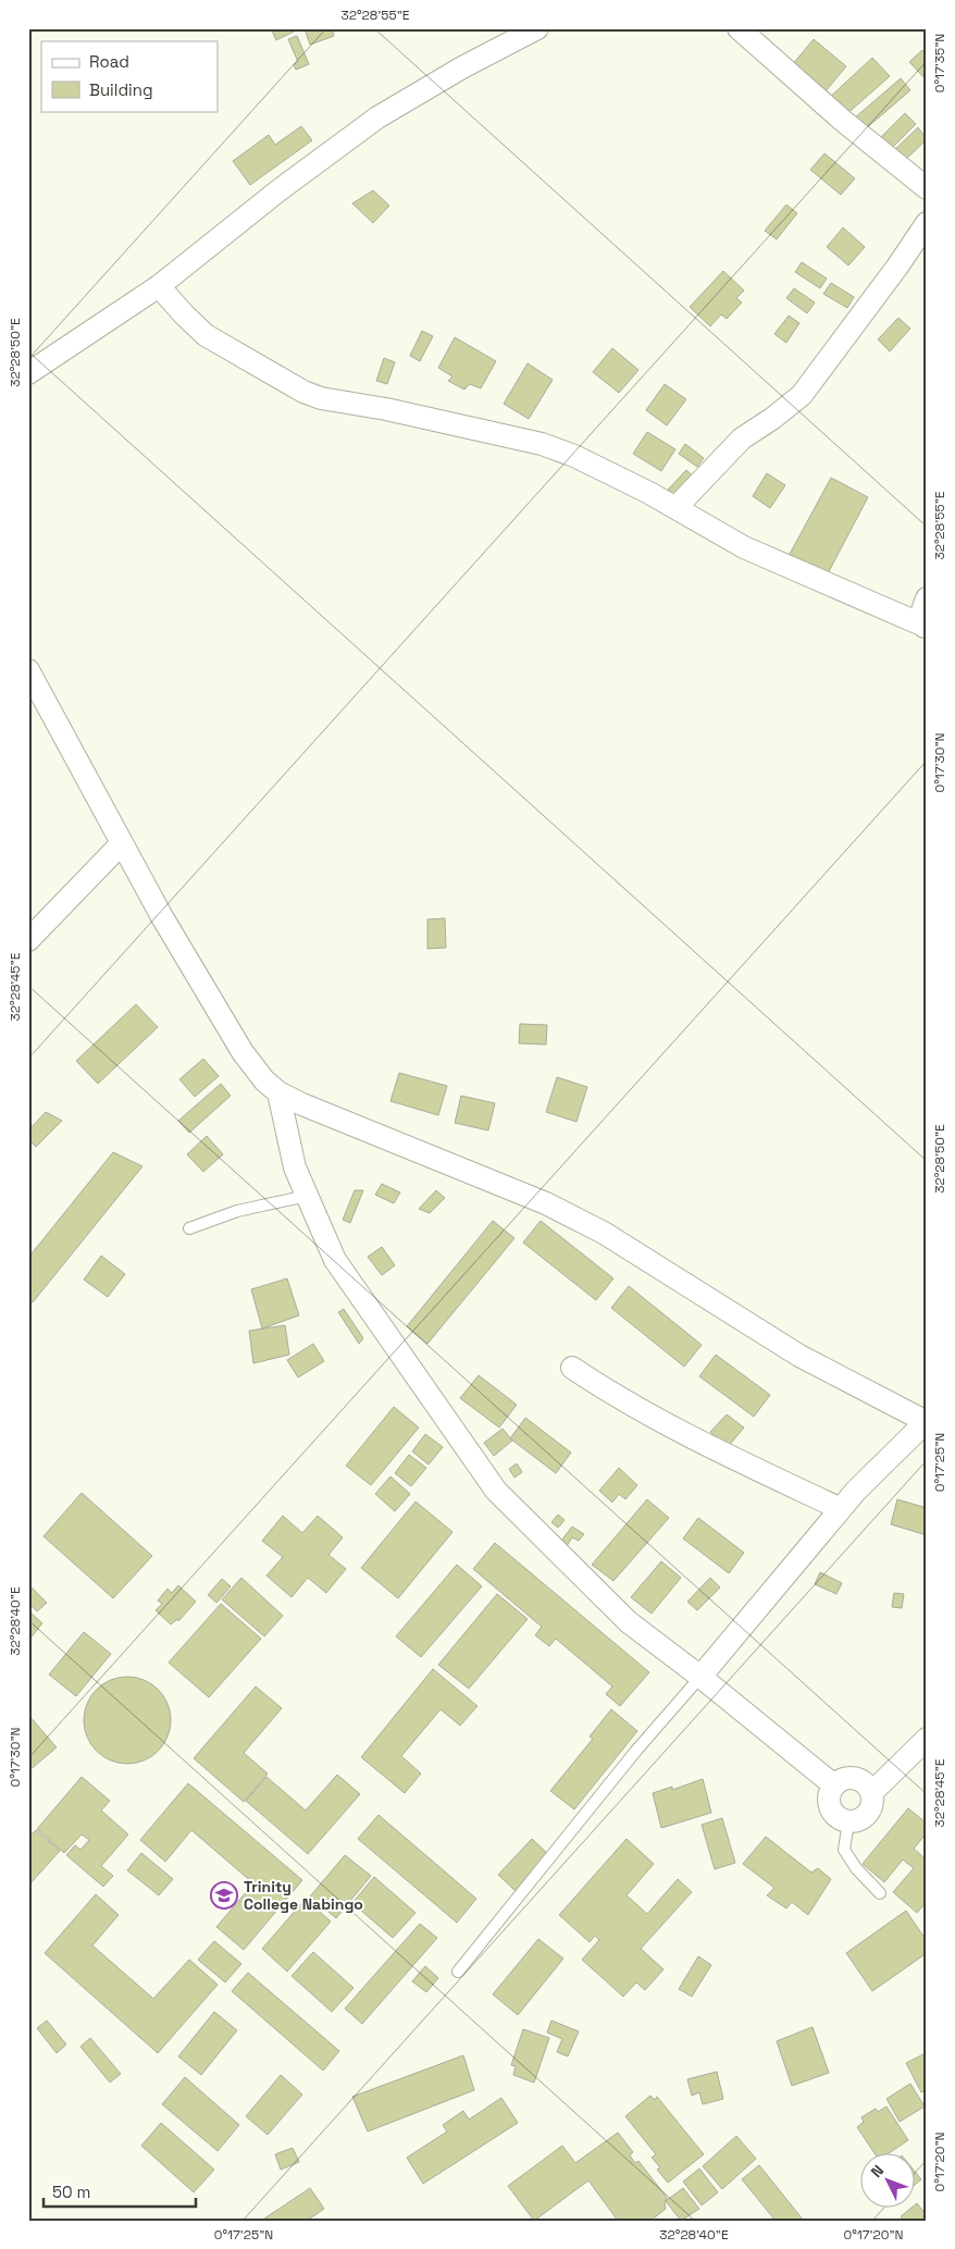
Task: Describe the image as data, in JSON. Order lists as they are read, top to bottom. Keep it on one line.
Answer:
{"places":{"school or university":["Trinity College Nabingo"]},"legend":["Road","Building"],"scale_bar":"50 m","north":"top left","coordinates":["32°28'55\"E","0°17'35\"N","32°28'50\"E","0°17'30\"N","32°28'45\"E","0°17'25\"N","32°28'40\"E","0°17'20\"N"]}
